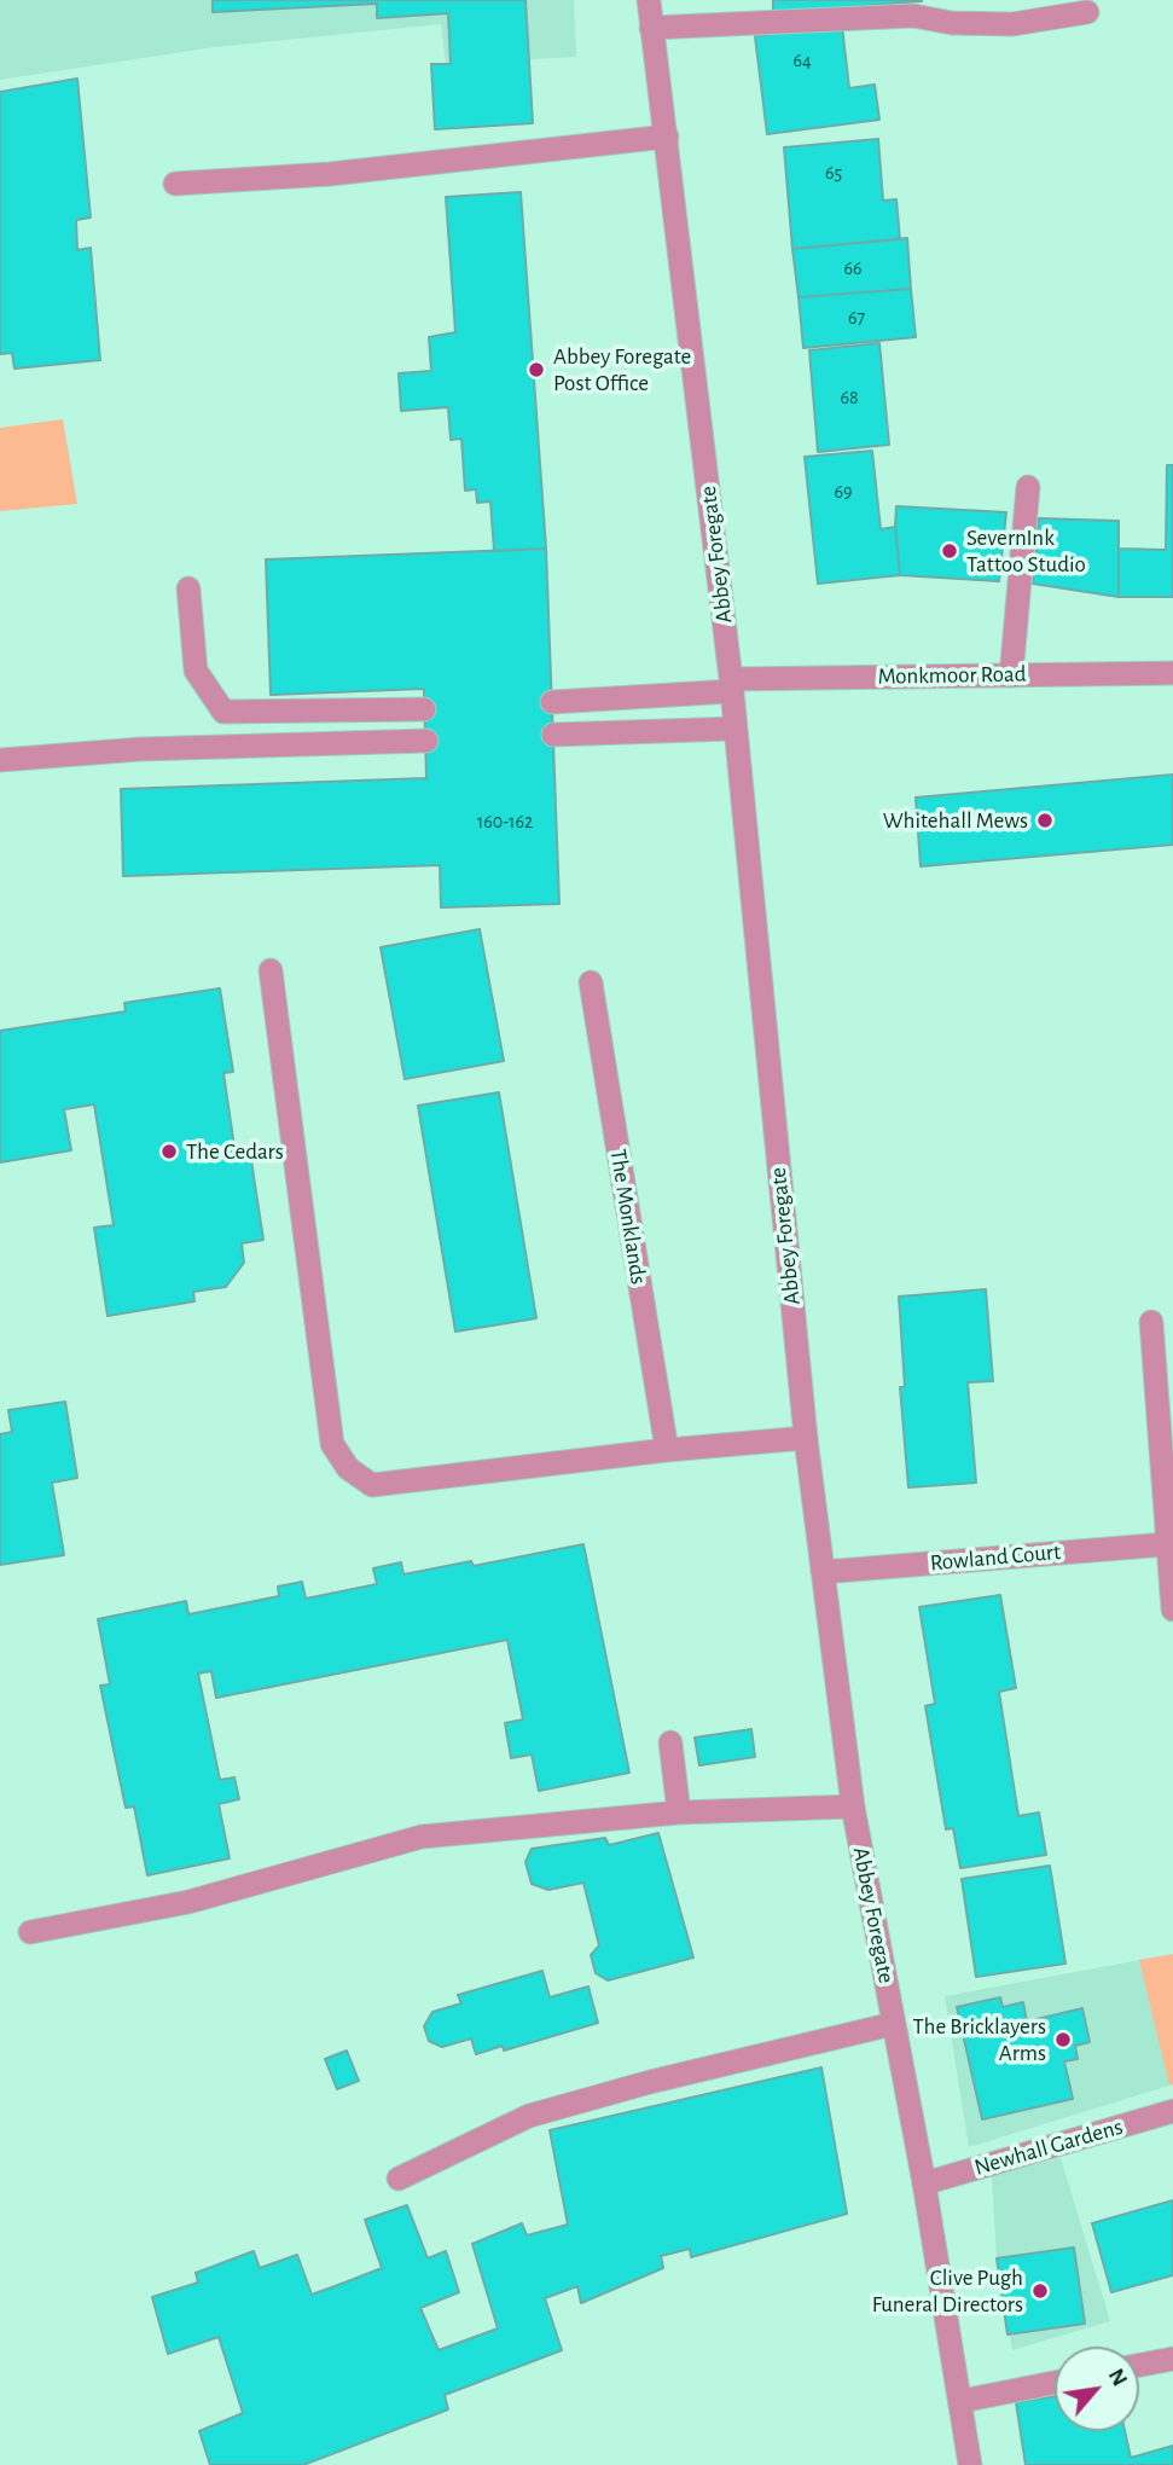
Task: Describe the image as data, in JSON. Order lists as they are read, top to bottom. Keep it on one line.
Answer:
{"streets":{"street":["Abbey Foregate","Monkmoor Road","The Monklands","Rowland Court","Newhall Gardens"]},"crossings":[["Abbey Foregate","Monkmoor Road"],["Abbey Foregate","Rowland Court"],["Abbey Foregate","Newhall Gardens"]],"places":["Abbey Foregate Post Office","SevernInk Tattoo Studio","Whitehall Mews","The Cedars","The Bricklayers Arms","Clive Pugh Funeral Directors"],"house_numbers":["64","65","66","67","68","69","160-162"],"north":"top right"}
